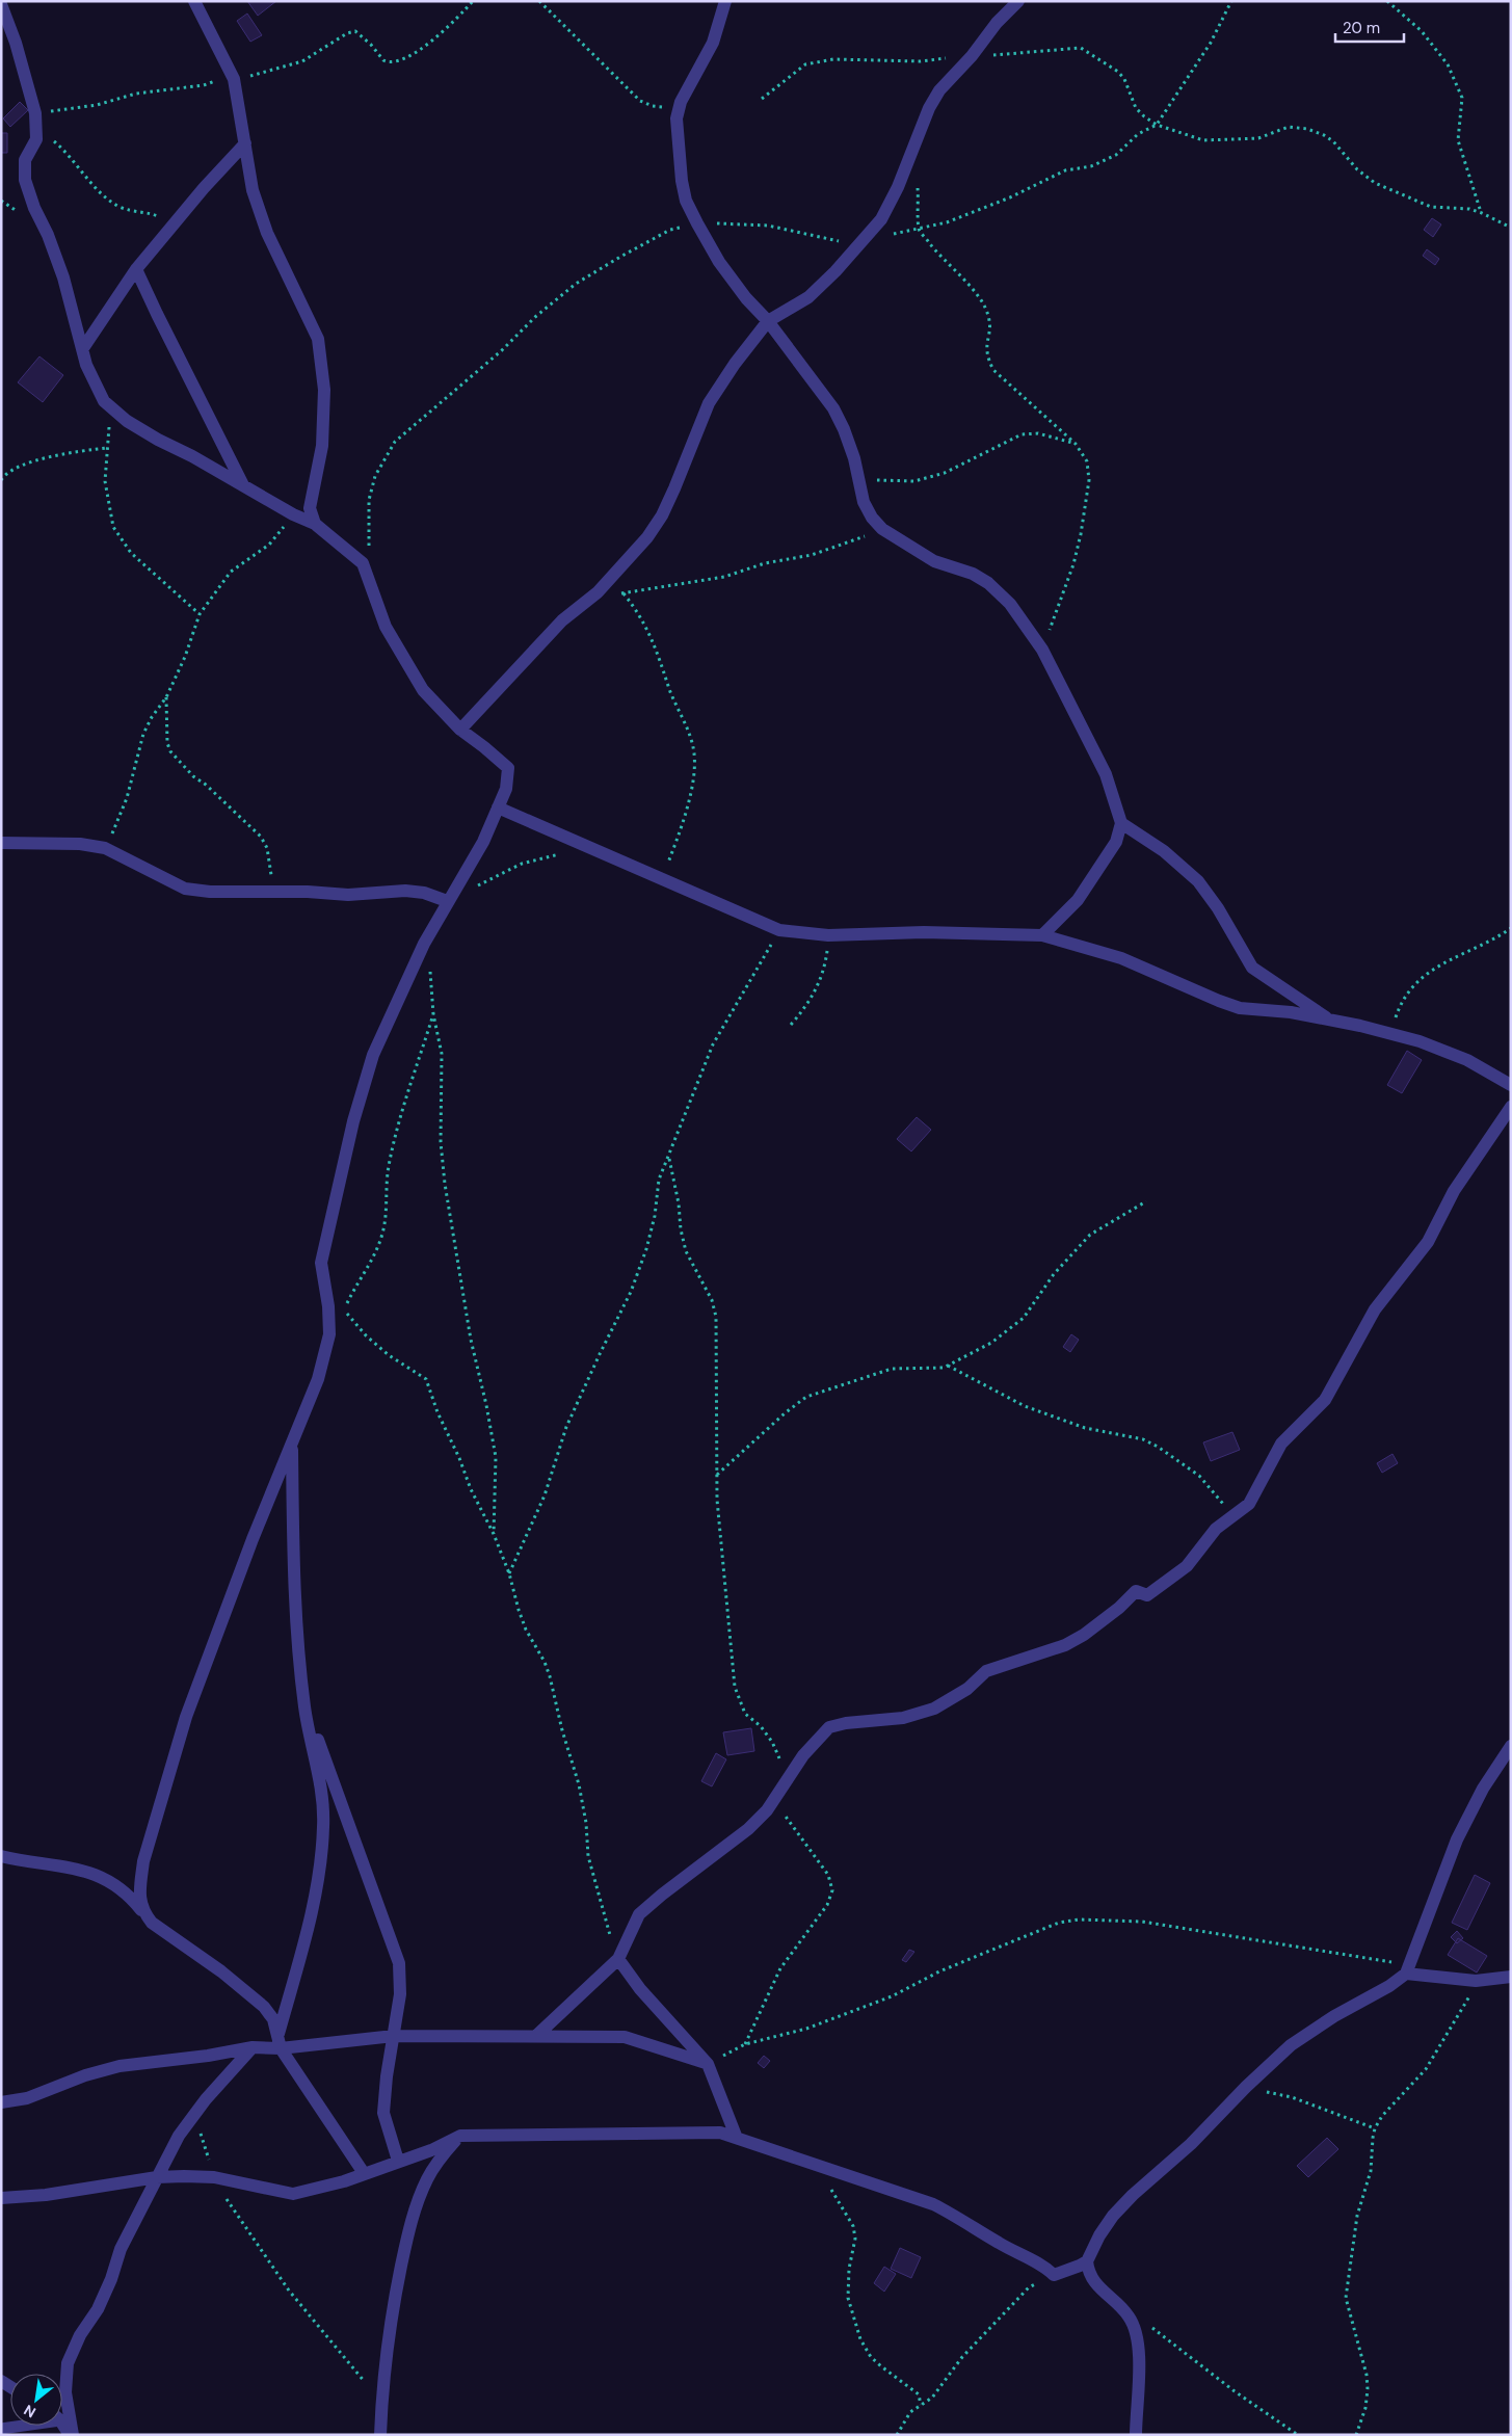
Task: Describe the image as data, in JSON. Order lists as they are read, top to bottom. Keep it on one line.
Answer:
{"scale_bar":"20 m","north":"bottom left"}
